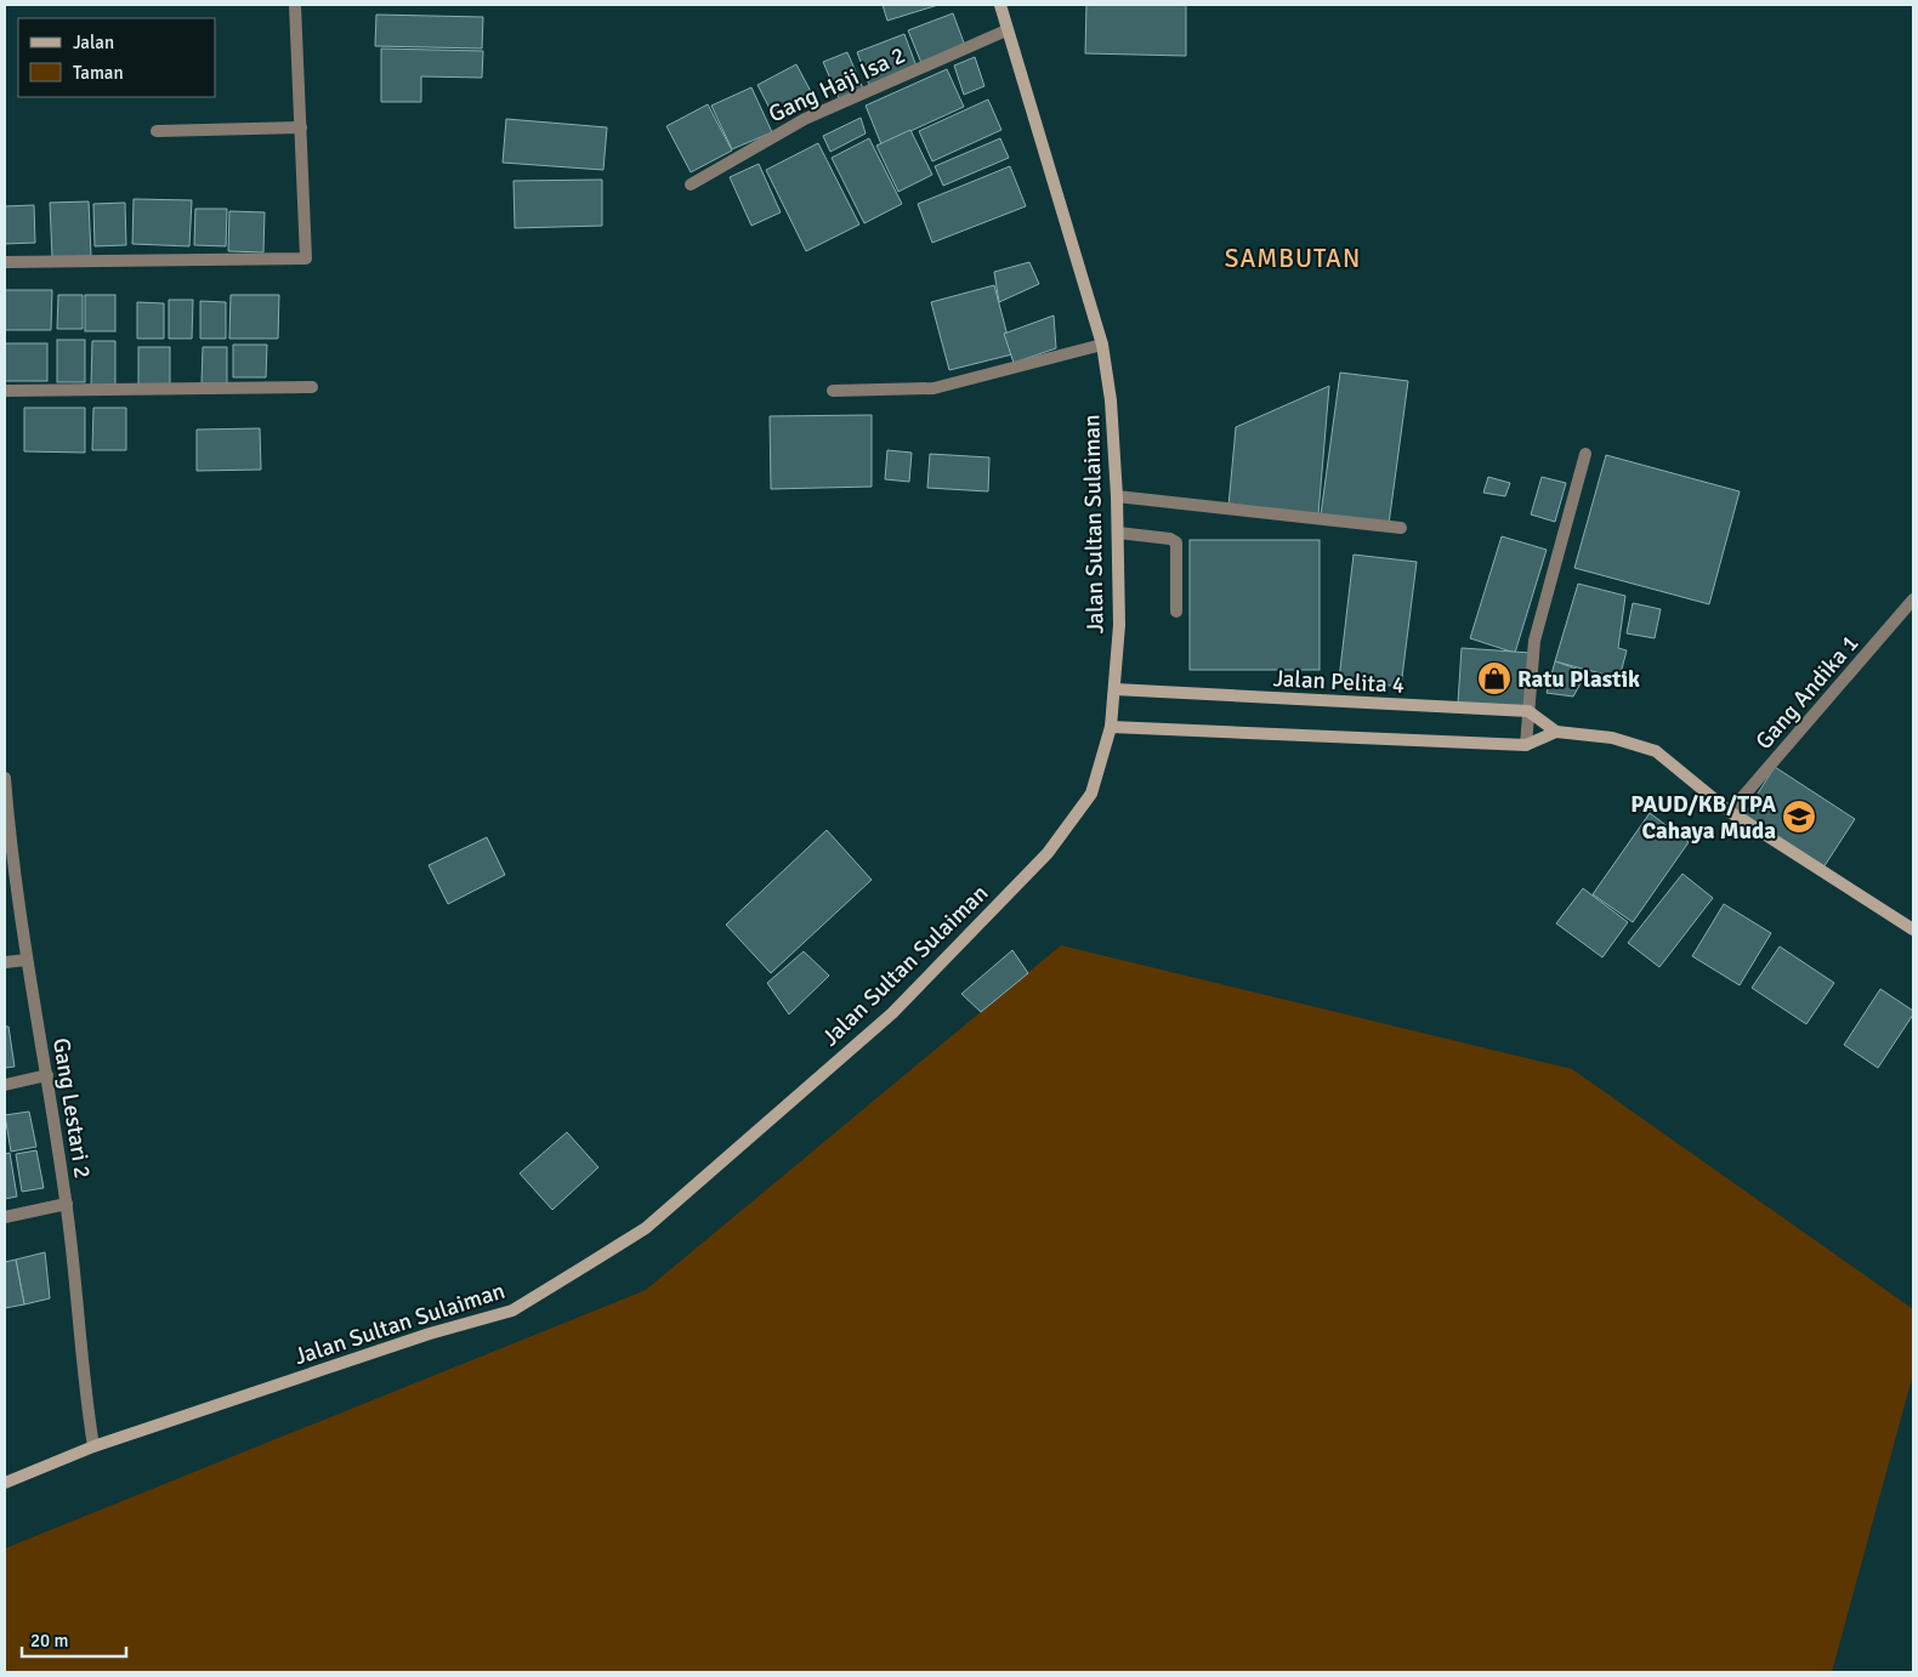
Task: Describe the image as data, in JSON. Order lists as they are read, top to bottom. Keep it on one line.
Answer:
{"streets":{"main road":["Jalan Sultan Sulaiman","Jalan Pelita 4"],"street":["Gang Haji Isa 2","Gang Andika 1","Gang Lestari 2"]},"crossings":[["Gang Haji Isa 2","Jalan Sultan Sulaiman"],["Jalan Sultan Sulaiman","Jalan Pelita 4"],["Jalan Sultan Sulaiman","Gang Lestari 2"]],"districts":["SAMBUTAN"],"places":{"shop":["Ratu Plastik"],"school or university":["PAUD/KB/TPA Cahaya Muda"]},"legend":["Jalan","Taman"],"scale_bar":"20 m"}
